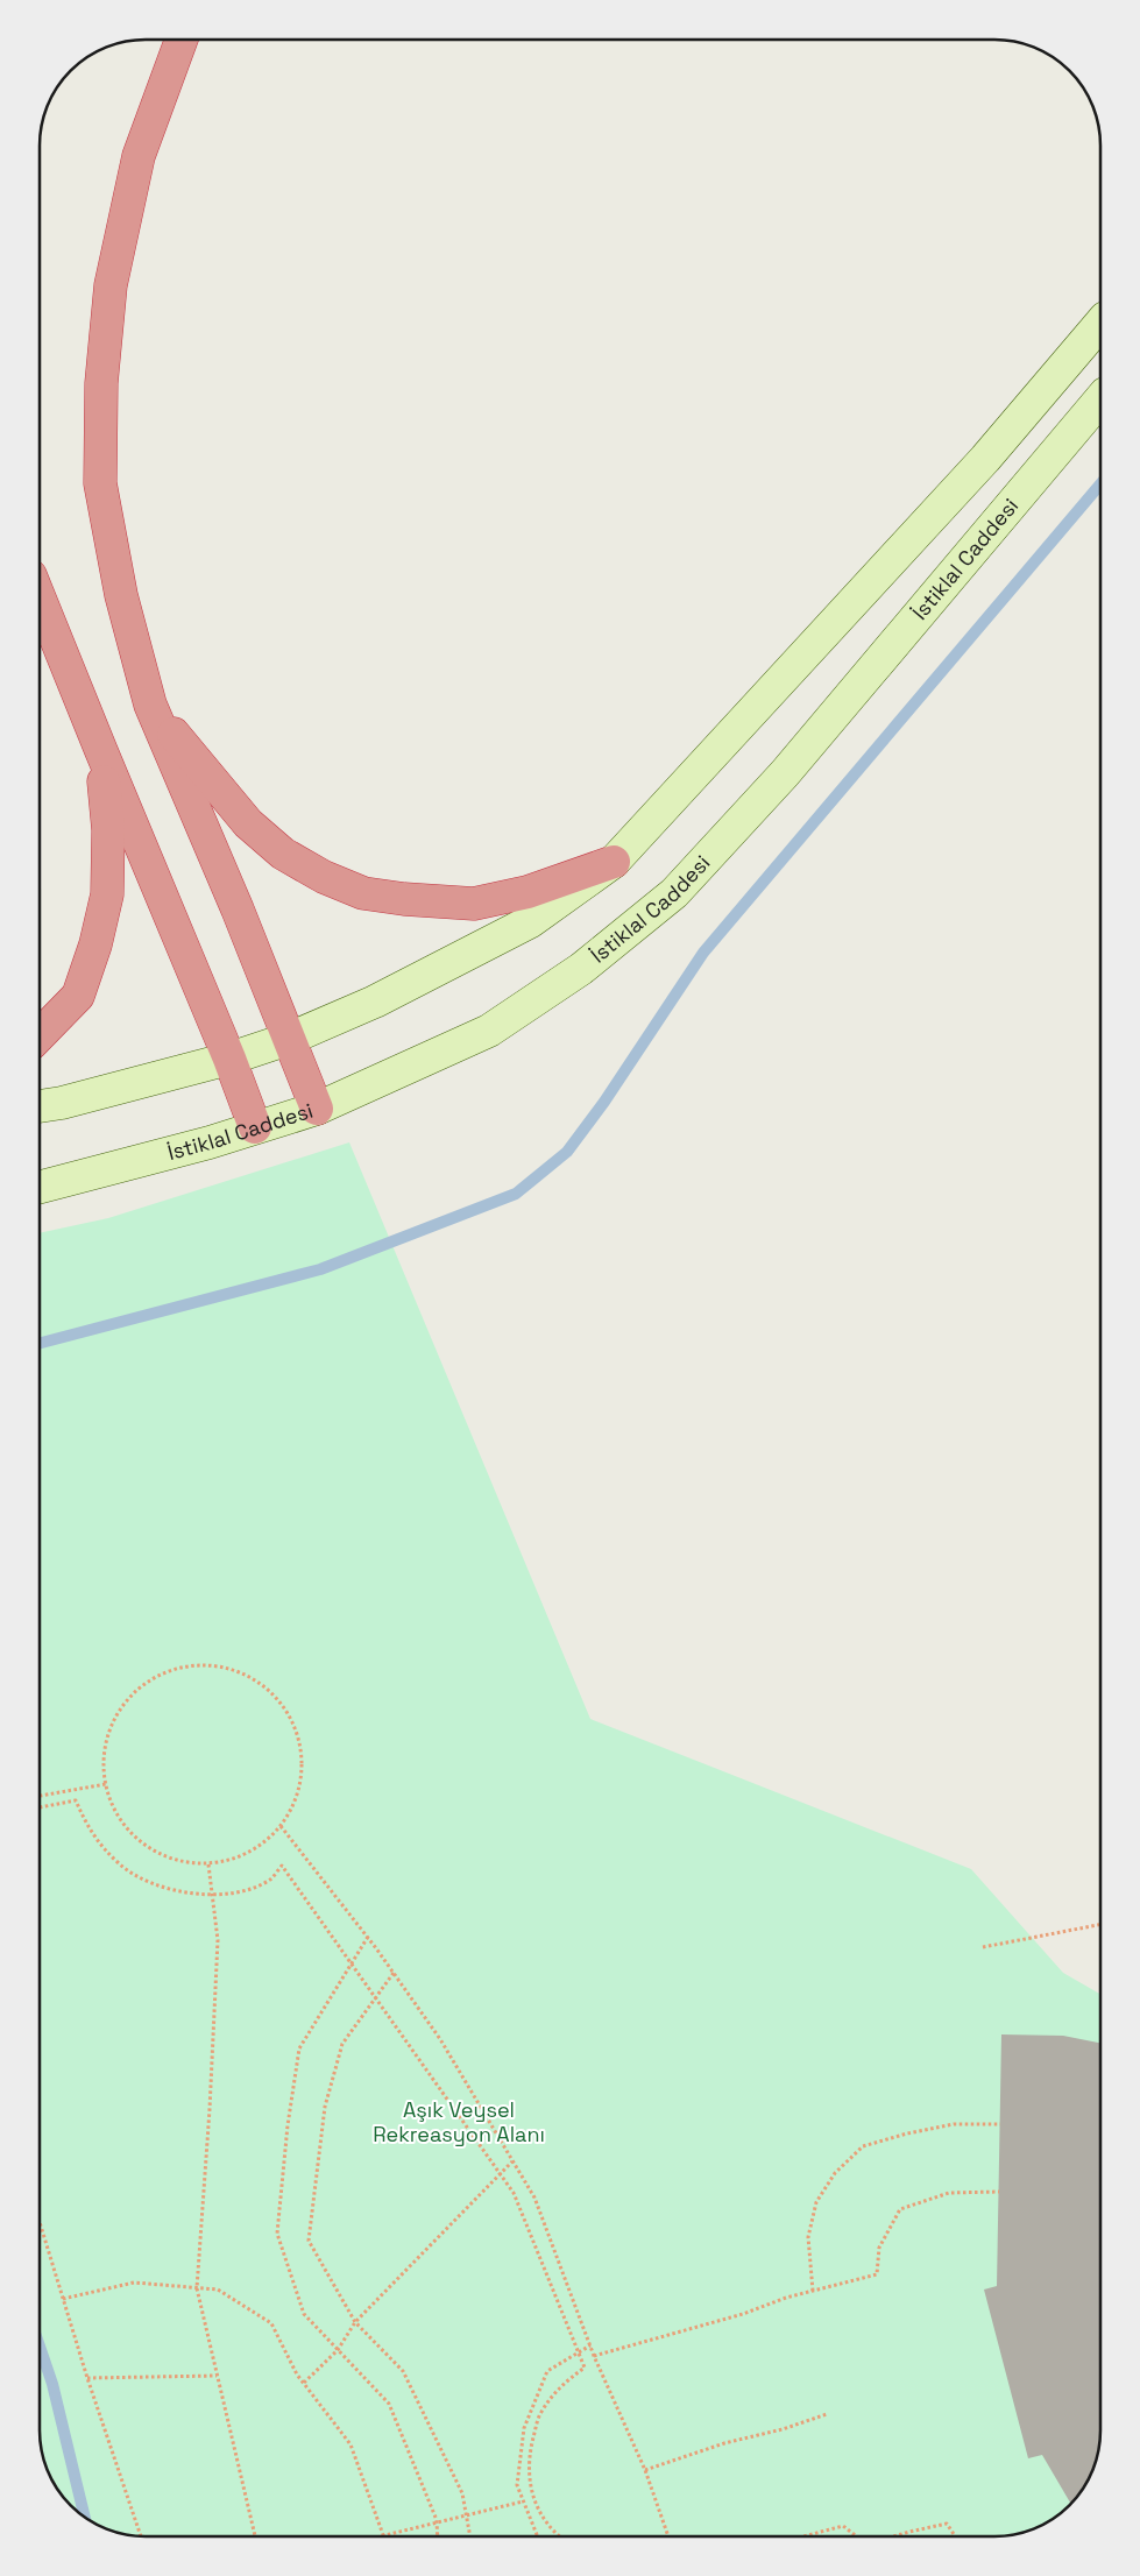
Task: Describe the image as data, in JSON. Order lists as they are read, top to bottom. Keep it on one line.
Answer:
{"streets":{"main road":["İstiklal Caddesi"]},"parks":["Aşık Veysel Rekreasyon Alanı"]}
